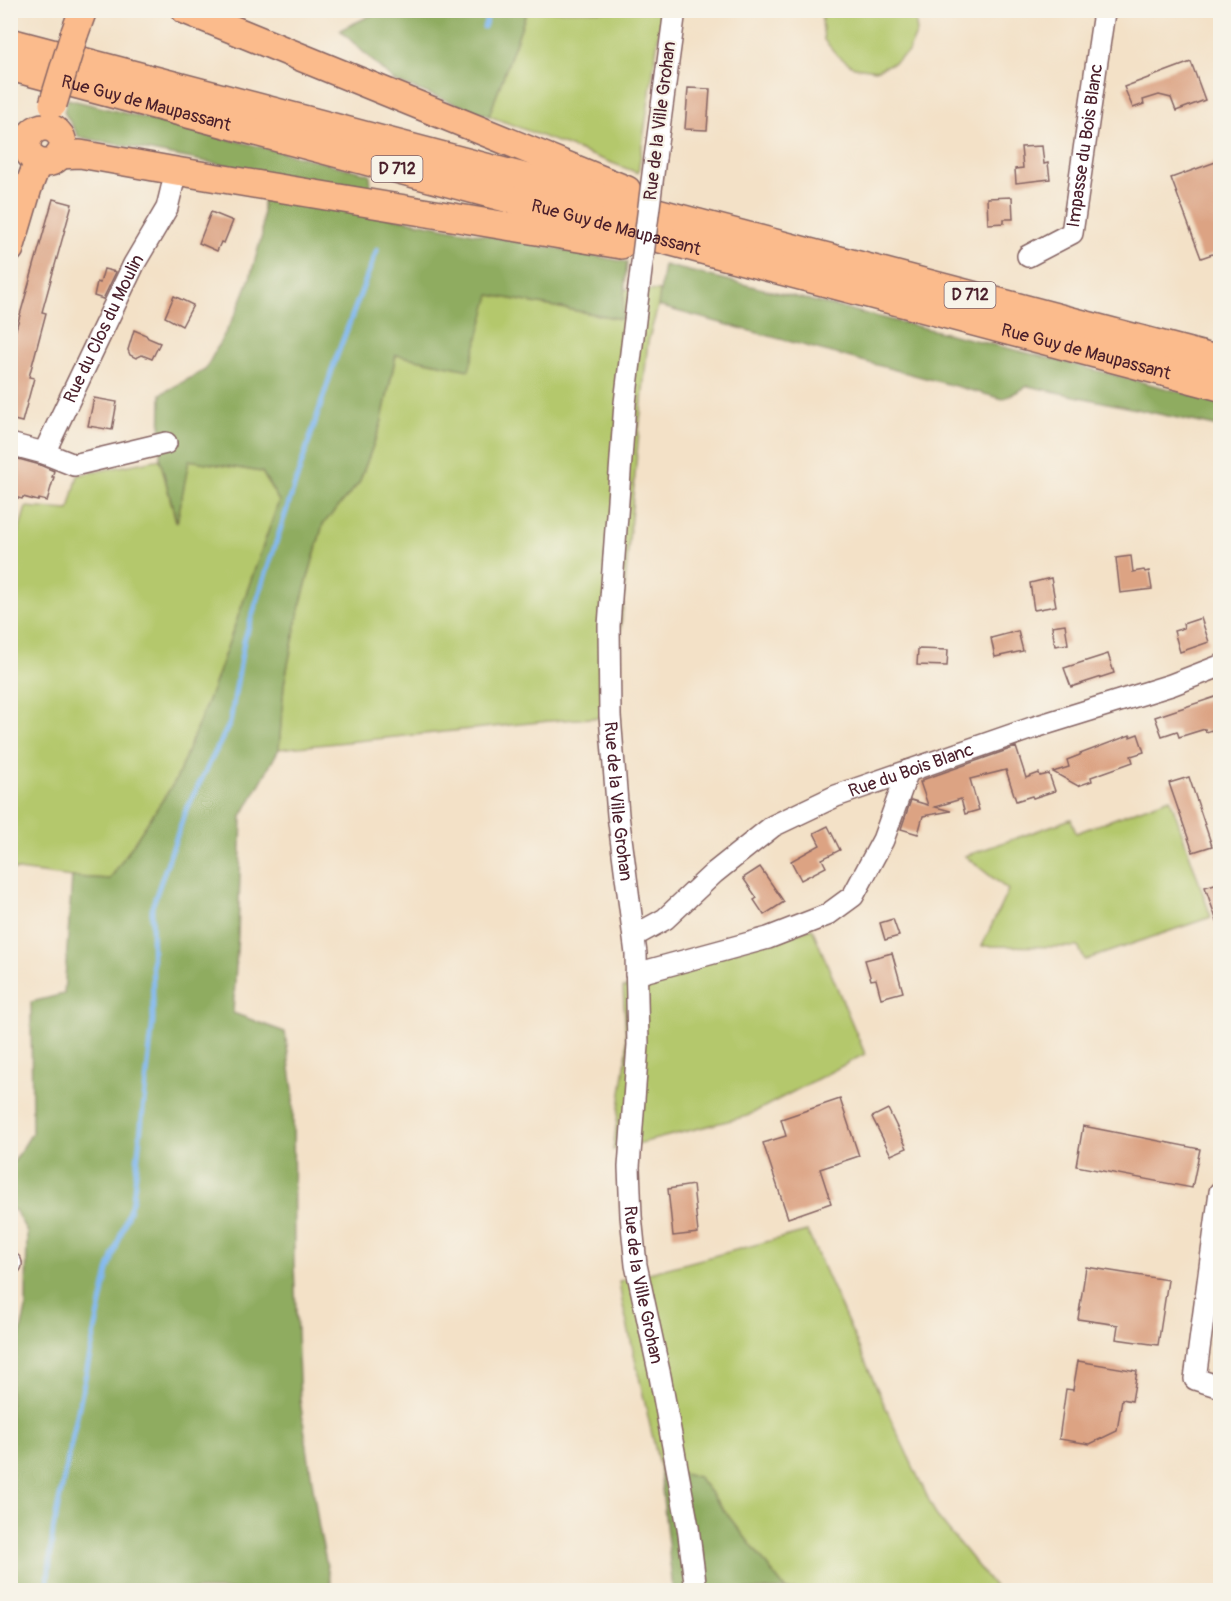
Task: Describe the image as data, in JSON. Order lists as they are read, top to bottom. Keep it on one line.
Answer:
{"streets":{"main road":["Rue Guy de Maupassant","D 712"],"street":["Rue de la Ville Grohan","Impasse du Bois Blanc","Rue du Clos du Moulin","Rue du Bois Blanc"]},"crossings":[["Rue de la Ville Grohan","Rue du Bois Blanc"]]}
